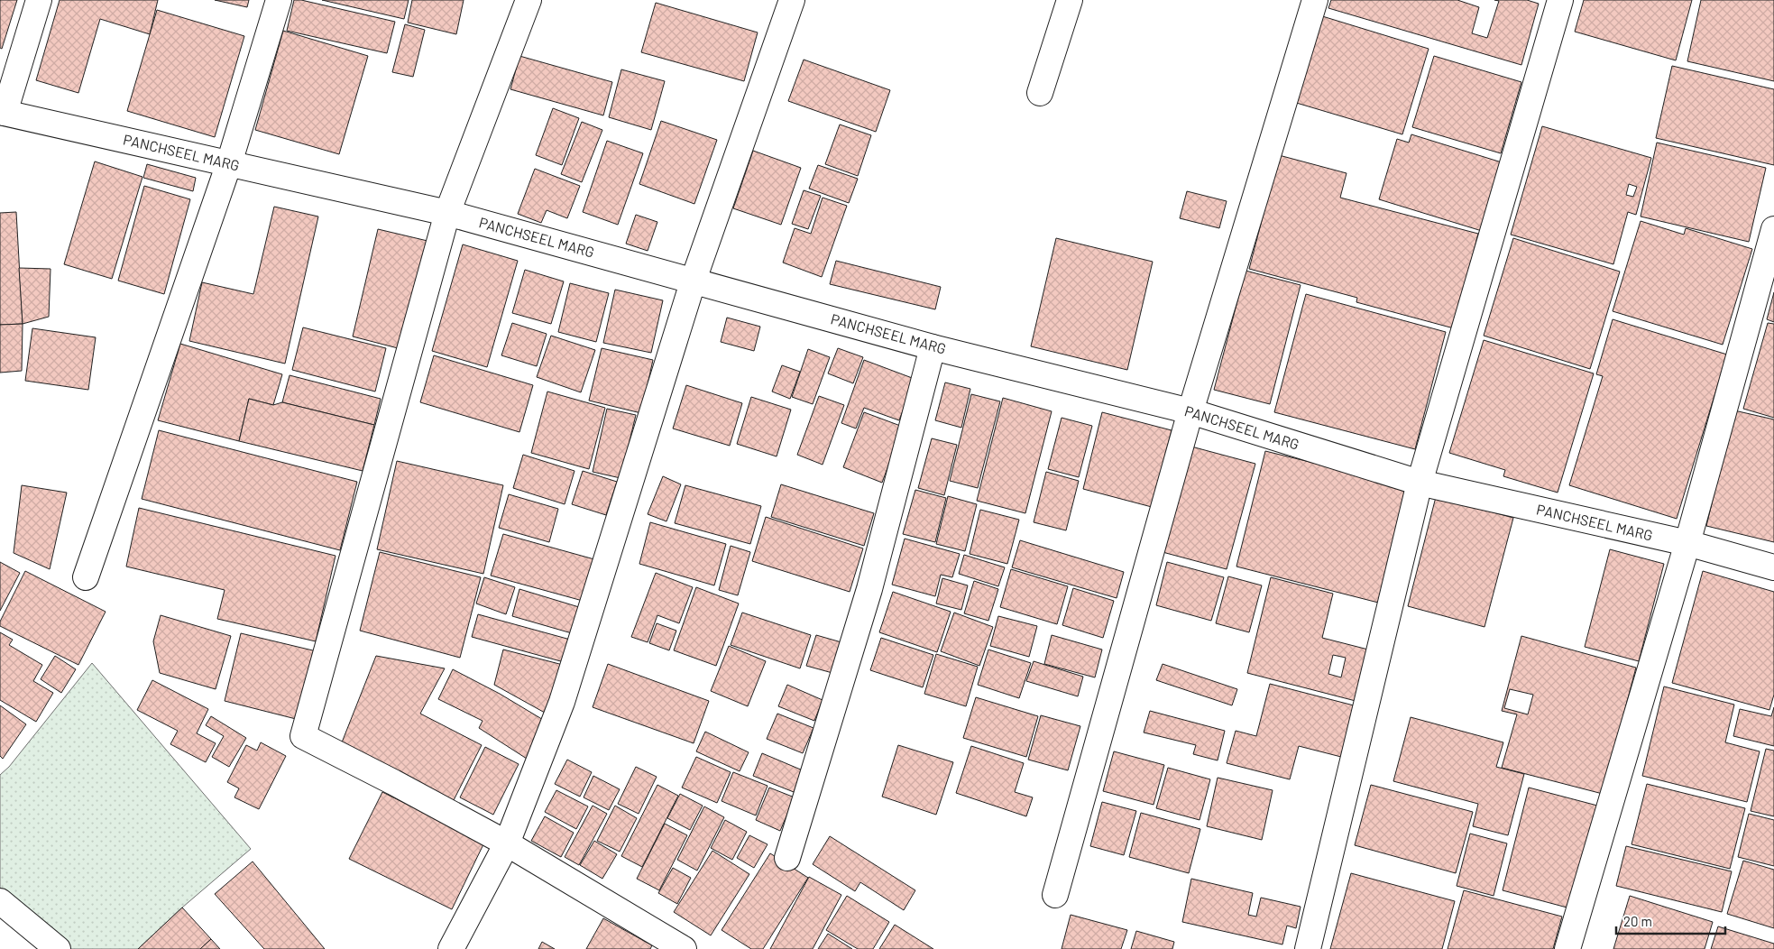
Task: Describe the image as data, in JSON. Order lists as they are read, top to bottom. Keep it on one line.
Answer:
{"streets":{"street":["PANCHSEEL MARG"]},"scale_bar":"20 m"}
